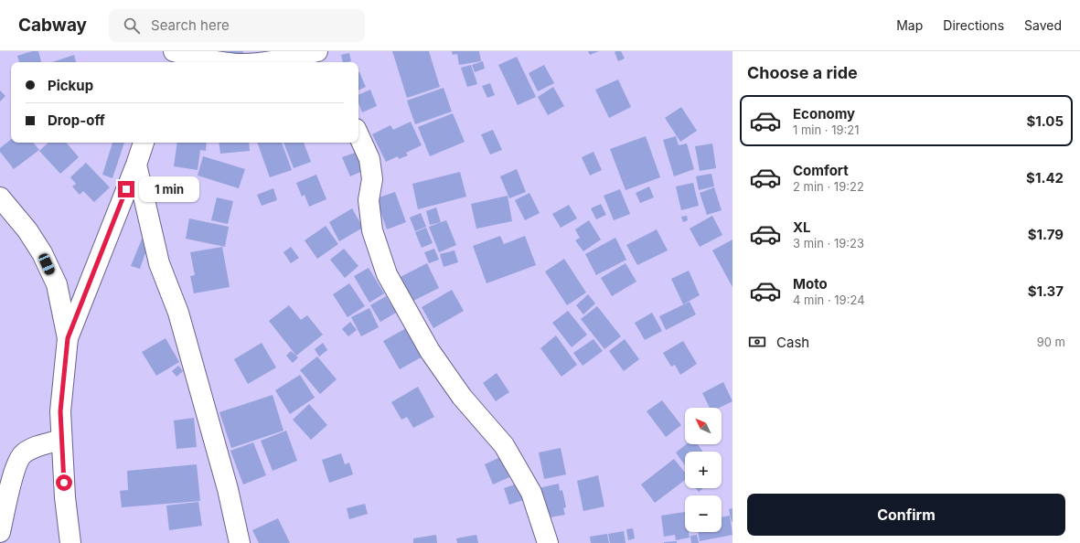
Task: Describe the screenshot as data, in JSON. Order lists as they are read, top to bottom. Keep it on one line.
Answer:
{"north":"top left","page":{"header":"Cabway","search":"Search here","nav":["Map","Directions","Saved"],"heading":"Choose a ride","banner":["Pickup","Drop-off"],"list":[{"name":"Economy","note":"1 min · 19:21","value":"$1.05"},{"name":"Comfort","note":"2 min · 19:22","value":"$1.42"},{"name":"XL","note":"3 min · 19:23","value":"$1.79"},{"name":"Moto","note":"4 min · 19:24","value":"$1.37"}],"bubble":"1 min","pay":["Cash","90 m"],"map_buttons":["+","−"],"buttons":"Confirm"}}
